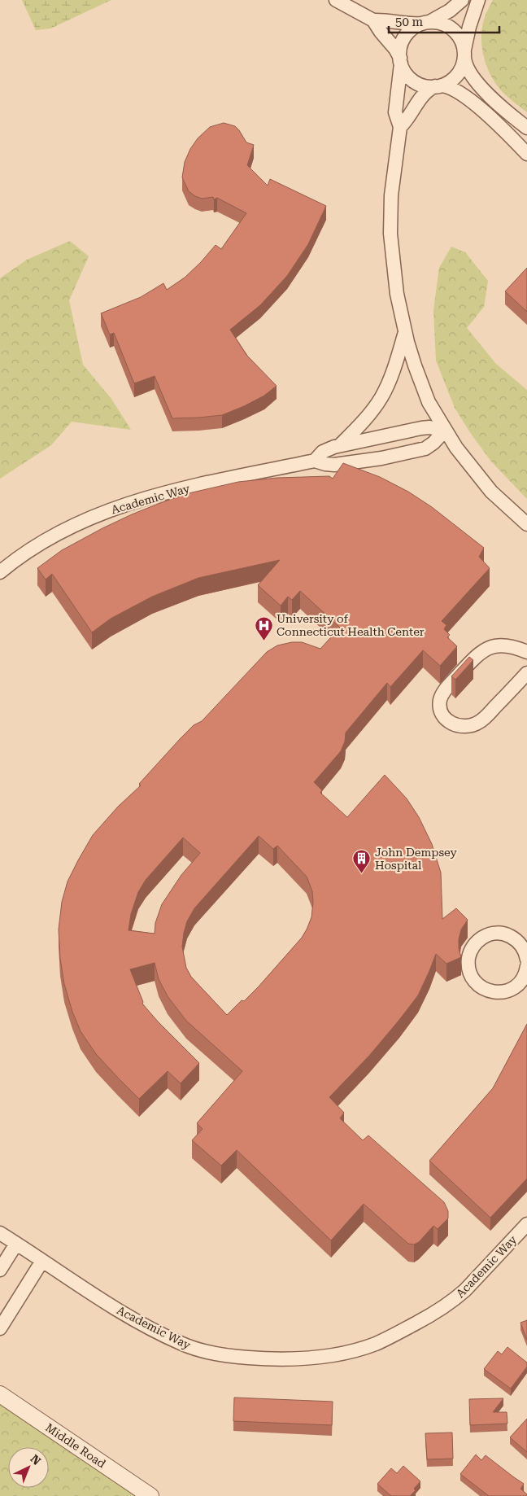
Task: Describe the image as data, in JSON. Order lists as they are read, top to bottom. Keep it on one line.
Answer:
{"streets":{"street":["Academic Way","Middle Road"]},"places":{"hospital":["University of Connecticut Health Center"],"building":["John Dempsey Hospital"]},"scale_bar":"50 m","north":"top right"}
